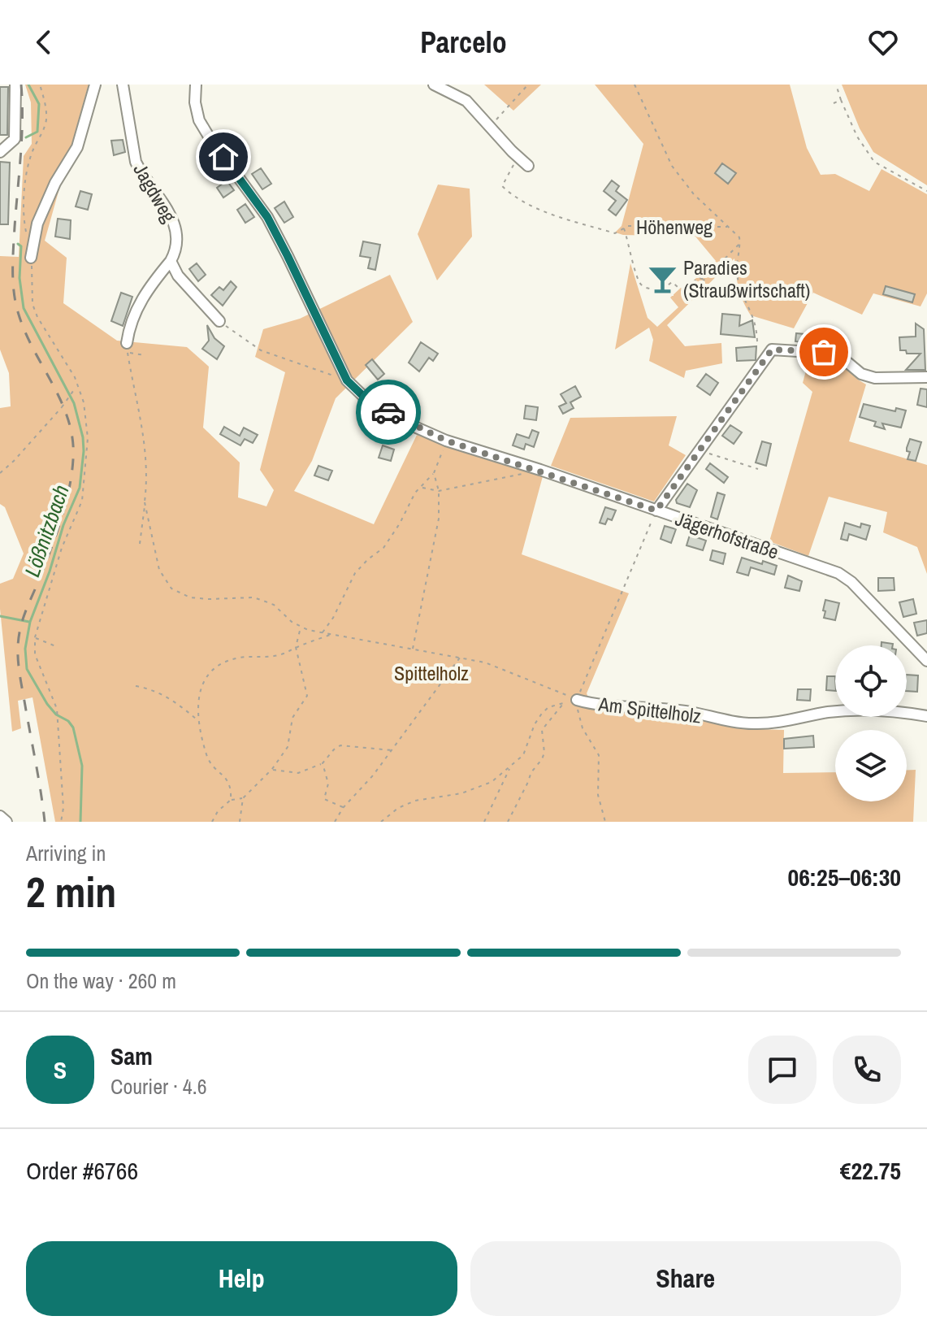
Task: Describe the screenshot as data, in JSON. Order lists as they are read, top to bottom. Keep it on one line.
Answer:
{"streets":{"street":["Jagdweg","Jägerhofstraße","Am Spittelholz"],"path":["Höhenweg"]},"crossings":[["Jägerhofstraße","Am Spittelholz"]],"water":["Lößnitzbach"],"parks":["Spittelholz"],"places":{"bar":["Paradies (Straußwirtschaft)"]},"page":{"header":"Parcelo","heading":["2 min","Arriving in","06:25–06:30"],"panel":["Sam","Courier · 4.6","Order #6766","€22.75"],"bar":"On the way · 260 m","round":"S","buttons":["Help","Share"]}}
